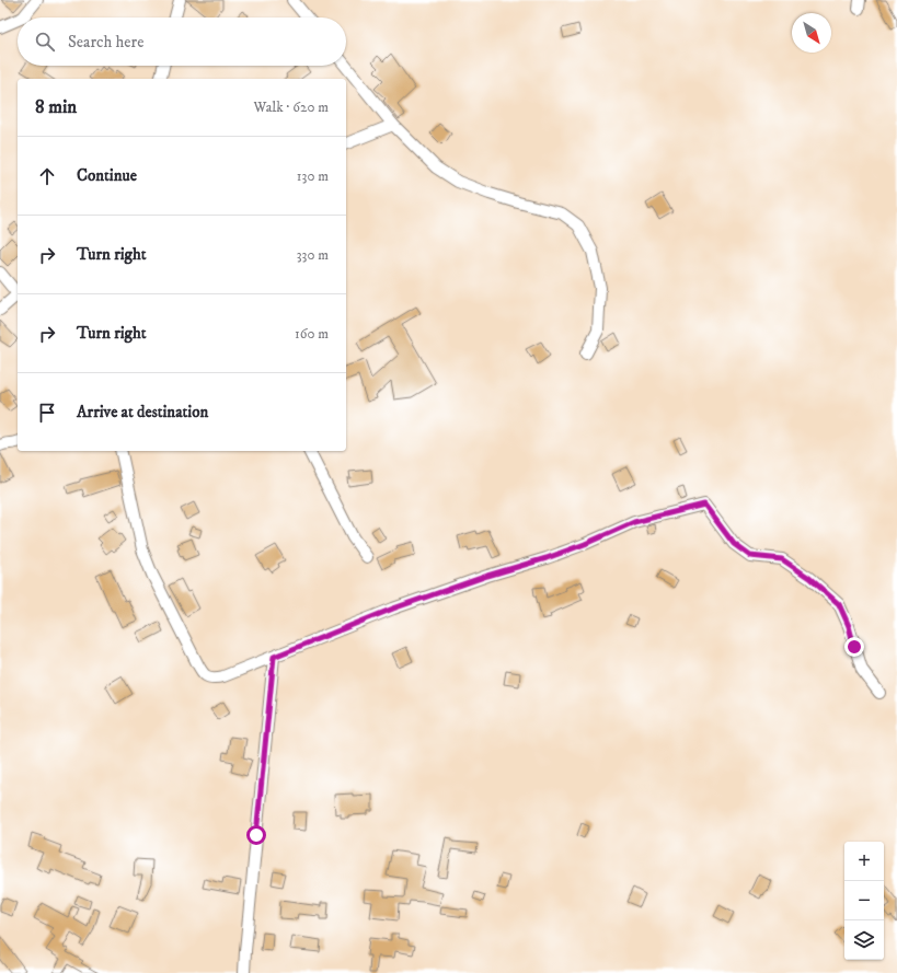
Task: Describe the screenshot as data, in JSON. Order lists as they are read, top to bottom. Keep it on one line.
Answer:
{"north":"bottom right","page":{"search":"Search here","heading":["8 min","Walk · 620 m"],"list":[["Continue","130 m"],["Turn right","330 m"],["Turn right","160 m"],"Arrive at destination"],"map_buttons":["+","−"]}}
